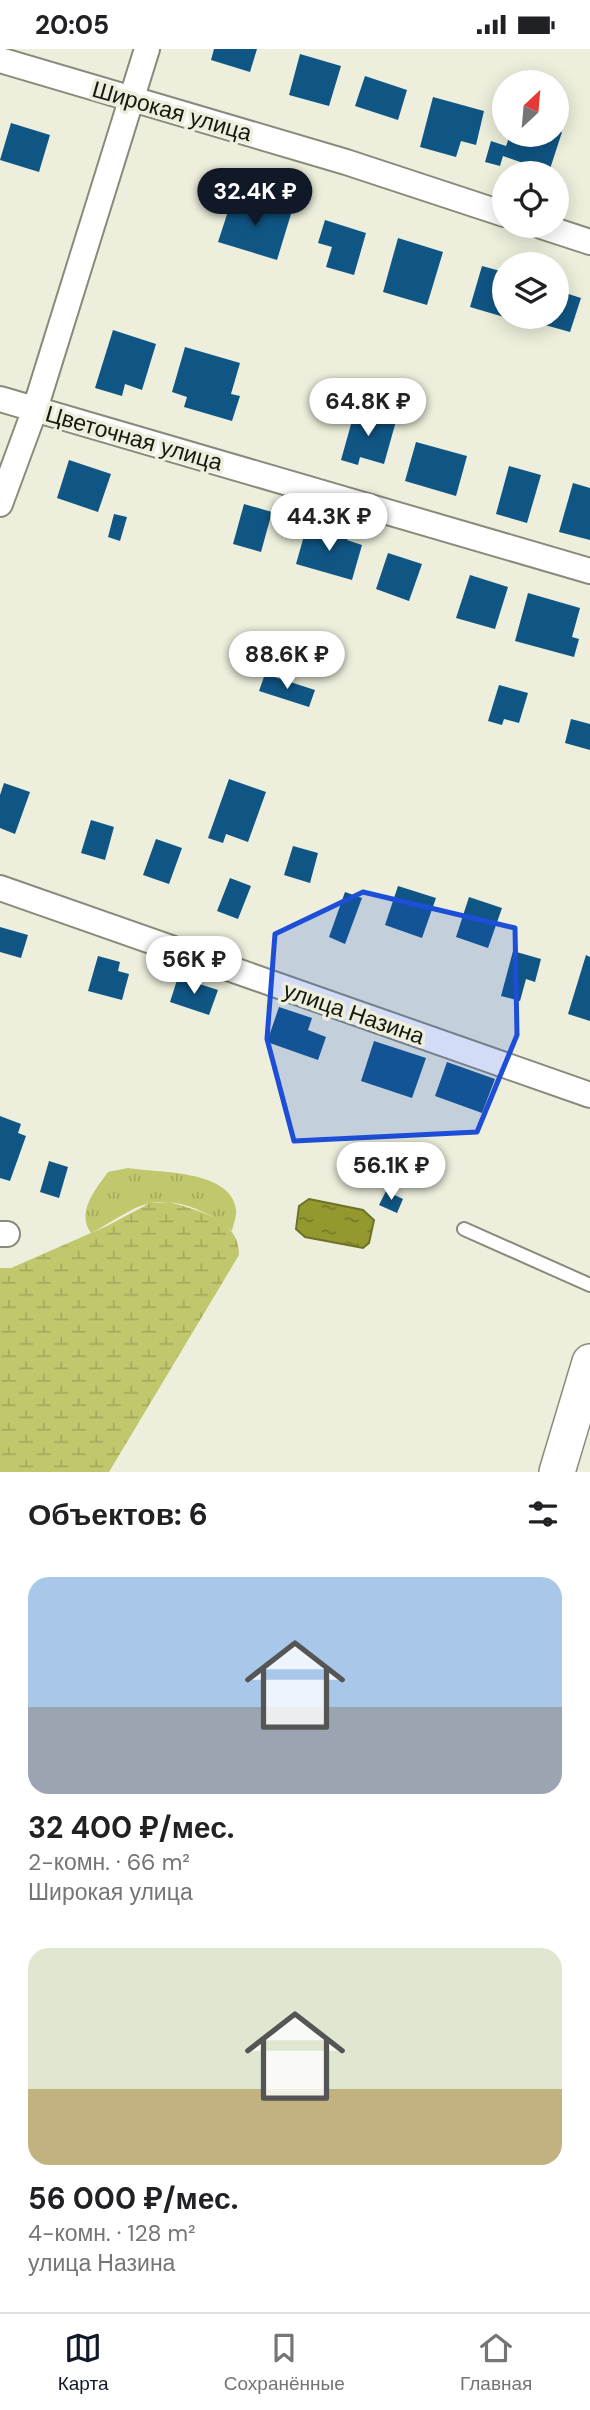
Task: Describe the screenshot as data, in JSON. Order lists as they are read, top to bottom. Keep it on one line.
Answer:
{"streets":{"street":["Широкая улица","Цветочная улица","улица Назина"]},"north":"top right","page":{"status":"20:05","price":["32.4K ₽","64.8K ₽","44.3K ₽","88.6K ₽","56K ₽","56.1K ₽"],"heading":"Объектов: 6","list":[{"name":"32 400 ₽/мес.","note":"2-комн. · 66 m² · Широкая улица"},{"name":"56 000 ₽/мес.","note":"4-комн. · 128 m² · улица Назина"}],"tabs":["Карта","Сохранённые","Главная"]}}
